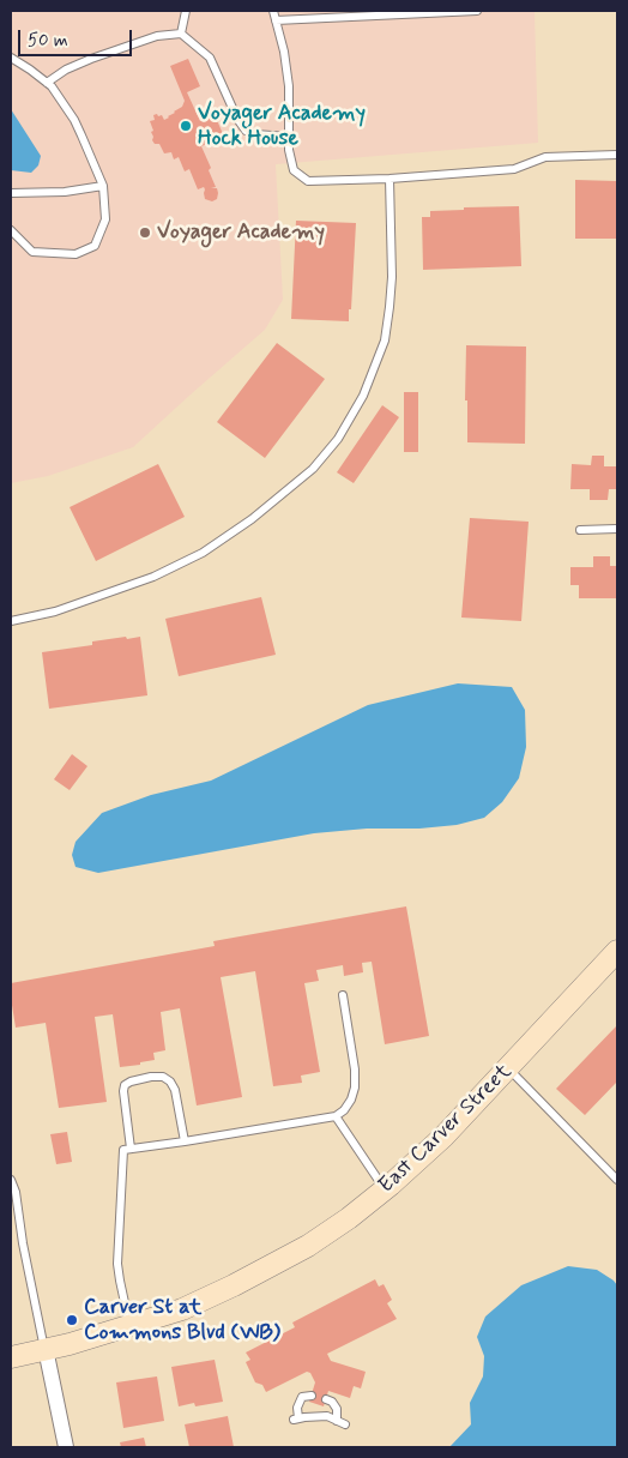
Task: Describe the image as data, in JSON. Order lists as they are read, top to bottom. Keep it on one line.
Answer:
{"streets":{"street":["East Carver Street"]},"places":["Voyager Academy Hock House","Voyager Academy","Carver St at Commons Blvd (WB)"],"scale_bar":"50 m"}
